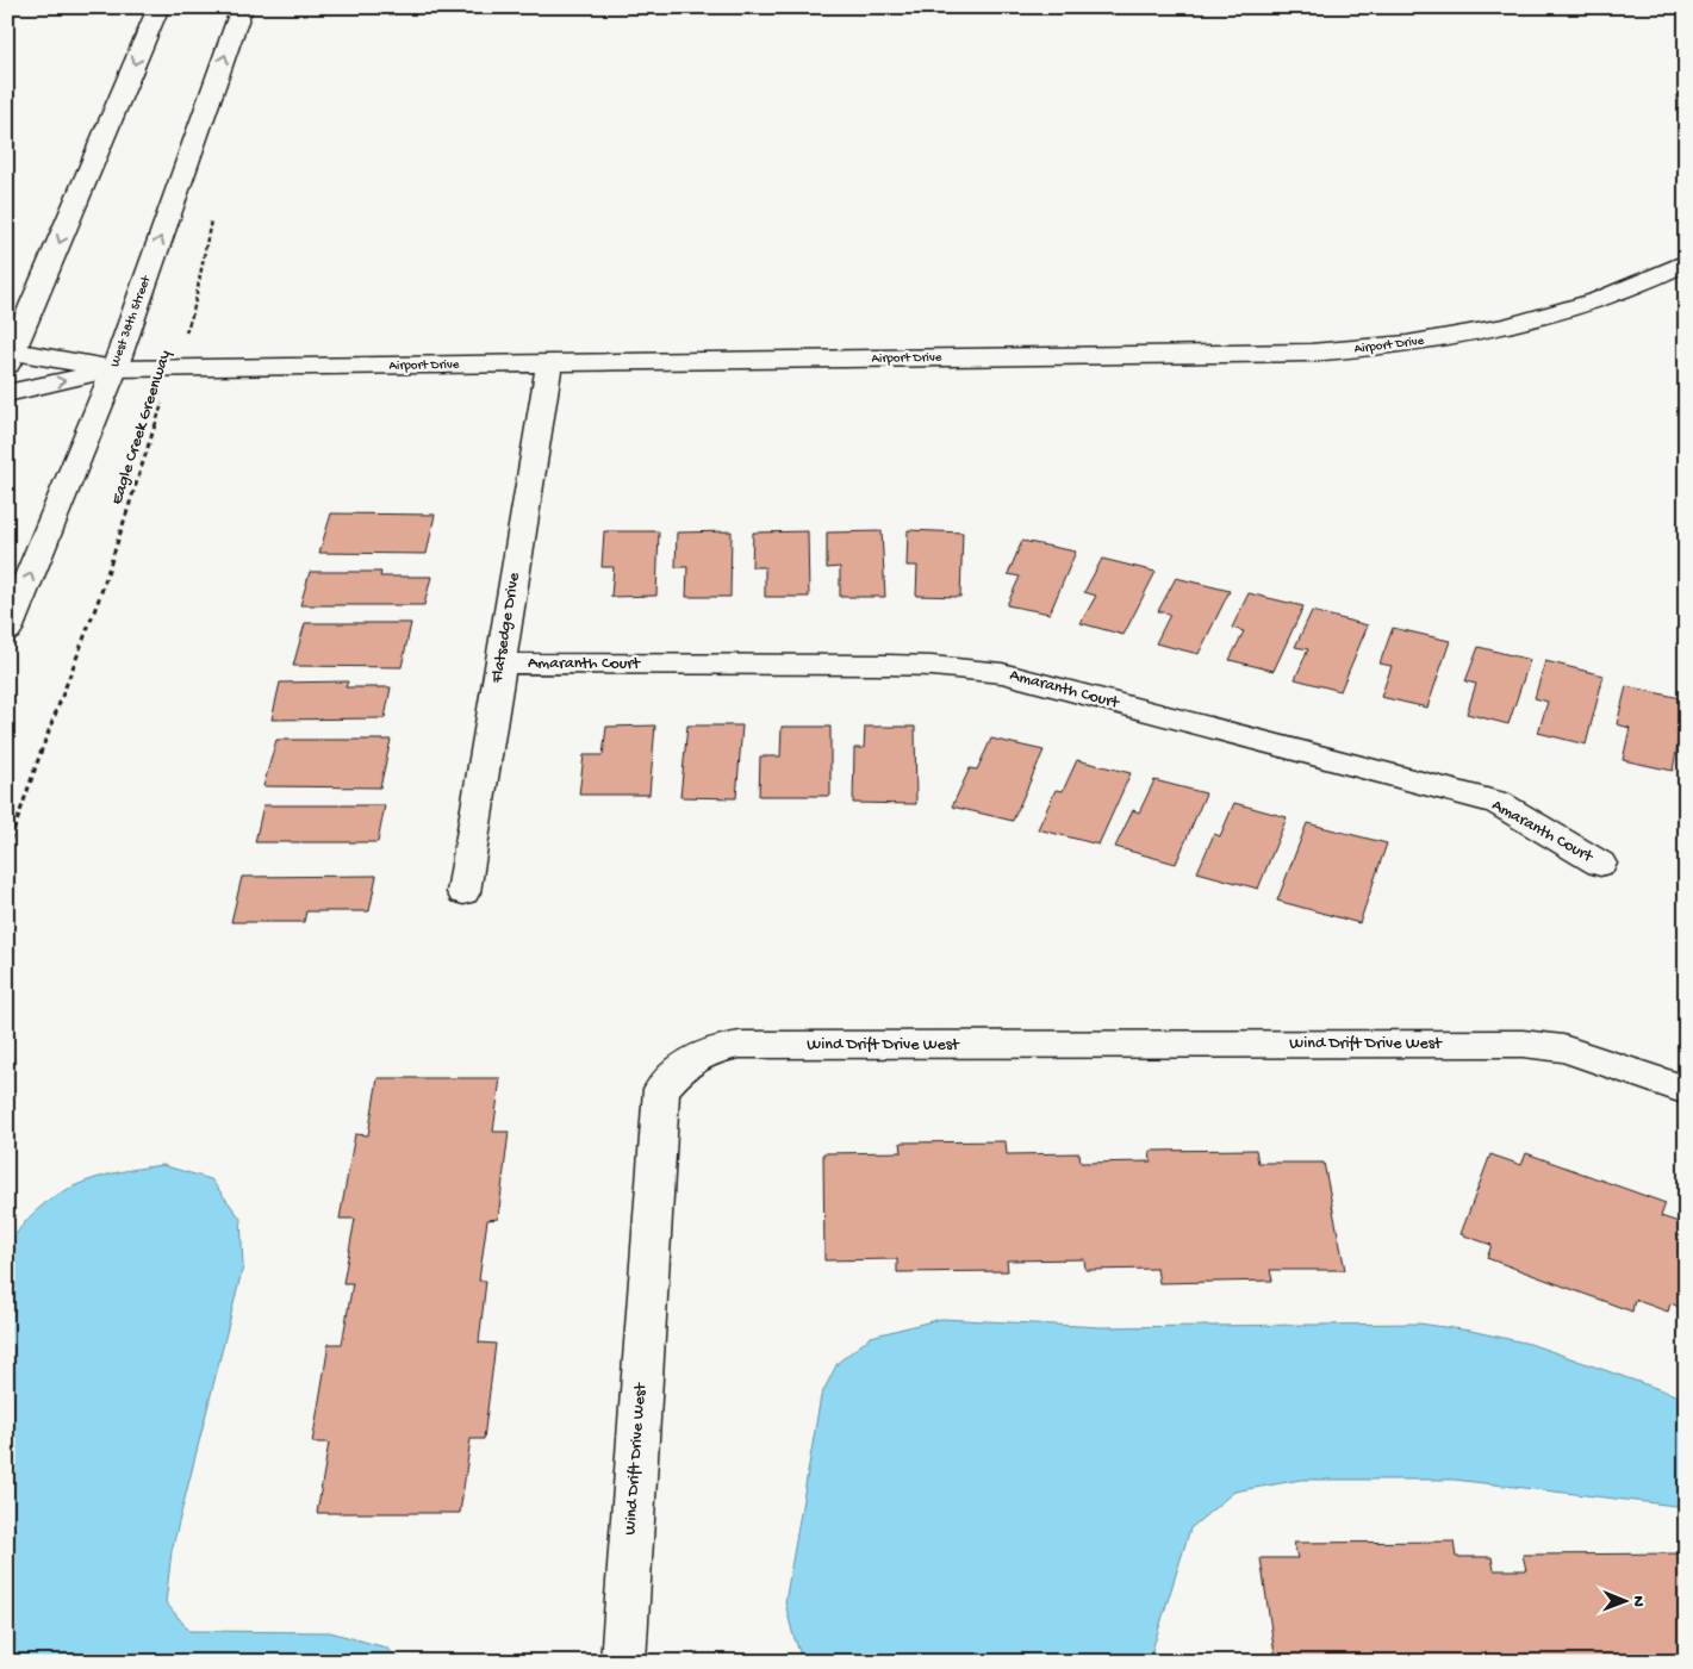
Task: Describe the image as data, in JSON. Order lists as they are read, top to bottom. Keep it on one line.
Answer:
{"streets":{"street":["West 38th Street","Airport Drive","Flatsedge Drive","Amaranth Court","Wind Drift Drive West"],"path":["Eagle Creek Greenway"]},"crossings":[["West 38th Street","Airport Drive"],["Airport Drive","Eagle Creek Greenway"],["Airport Drive","Flatsedge Drive"],["Flatsedge Drive","Amaranth Court"]],"north":"right"}
